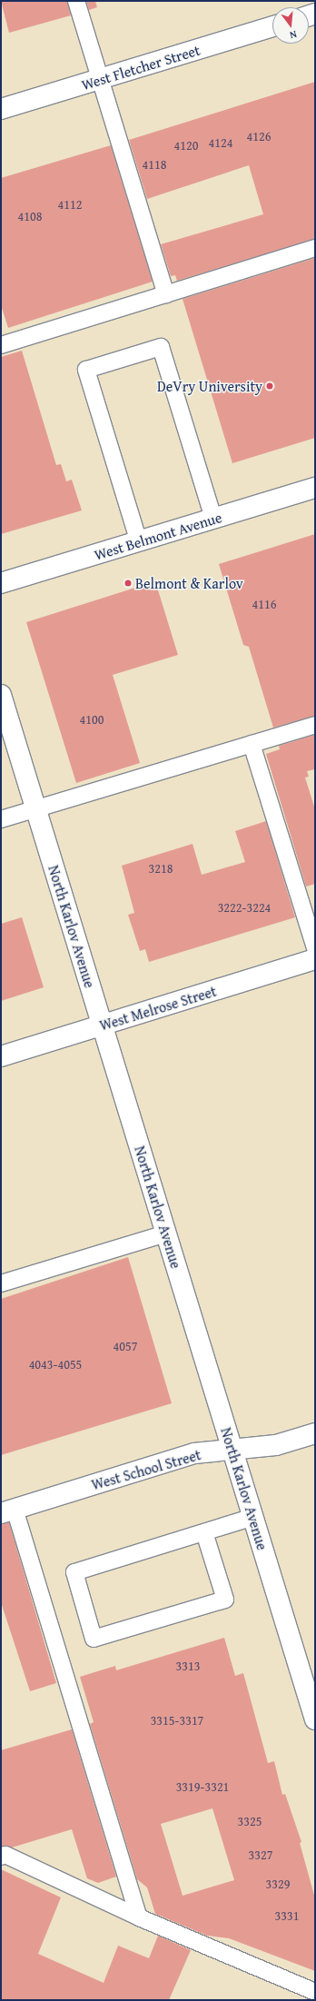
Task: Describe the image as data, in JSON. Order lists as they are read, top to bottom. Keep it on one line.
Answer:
{"streets":{"street":["West Fletcher Street","West Belmont Avenue","North Karlov Avenue","West Melrose Street","West School Street"]},"crossings":[["North Karlov Avenue","West Melrose Street"],["North Karlov Avenue","West School Street"]],"places":["DeVry University","Belmont & Karlov"],"house_numbers":["4126","4124","4120","4118","4112","4108","4116","4100","3218","3222-3224","4057","4043-4055","3313","3315-3317","3319-3321","3325","3327","3329","3331"],"north":"bottom"}
